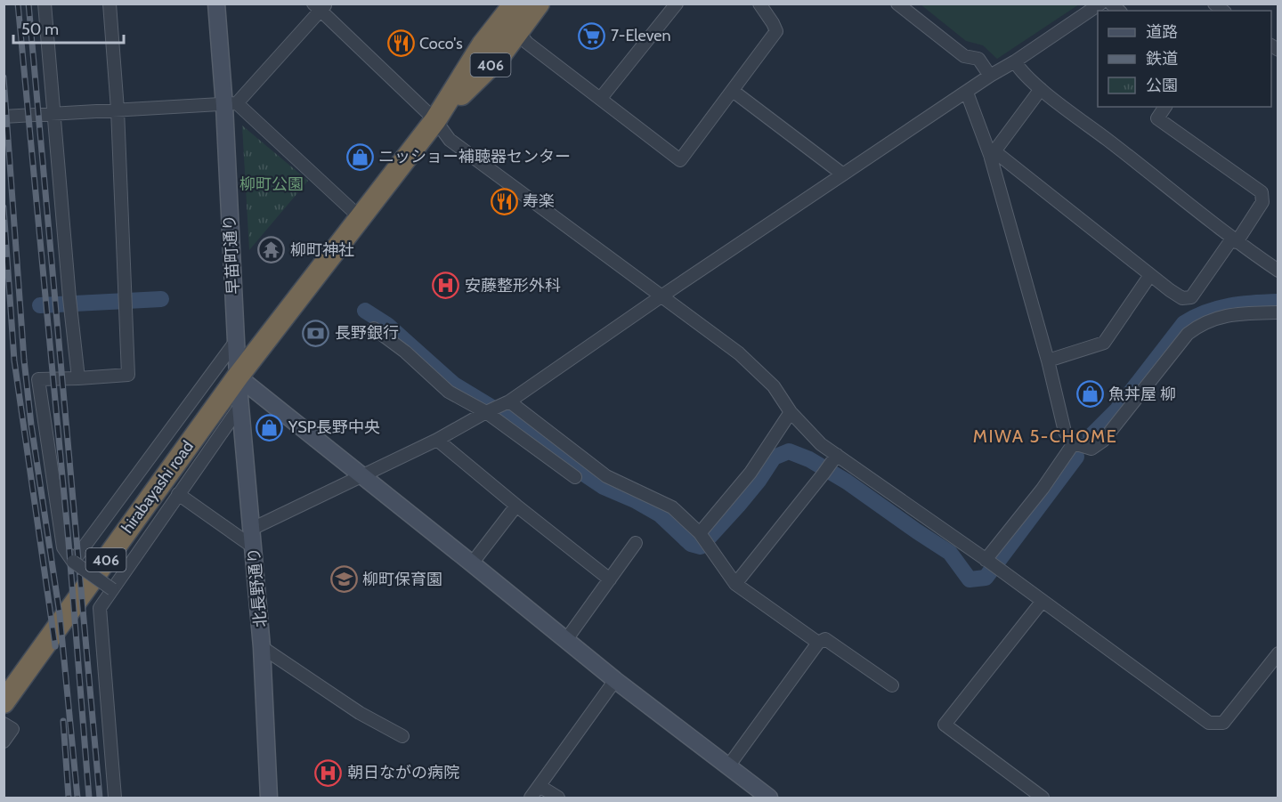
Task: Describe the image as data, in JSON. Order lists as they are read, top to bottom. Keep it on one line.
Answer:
{"streets":{"highway":["406","hirabayashi road"],"street":["早苗町通り","北長野通り"]},"crossings":[["406","早苗町通り"],["406","hirabayashi road"],["406","北長野通り"],["早苗町通り","hirabayashi road"],["早苗町通り","北長野通り"],["hirabayashi road","北長野通り"]],"districts":["MIWA 5-CHOME"],"parks":["柳町公園"],"places":{"supermarket":["7-Eleven"],"restaurant":["Coco's","寿楽"],"shop":["ニッショー補聴器センター","魚丼屋 柳","YSP長野中央"],"temple":["柳町神社"],"hospital":["安藤整形外科","朝日ながの病院"],"bank":["長野銀行"],"school or university":["柳町保育園"]},"legend":["道路","鉄道","公園"],"scale_bar":"50 m"}
